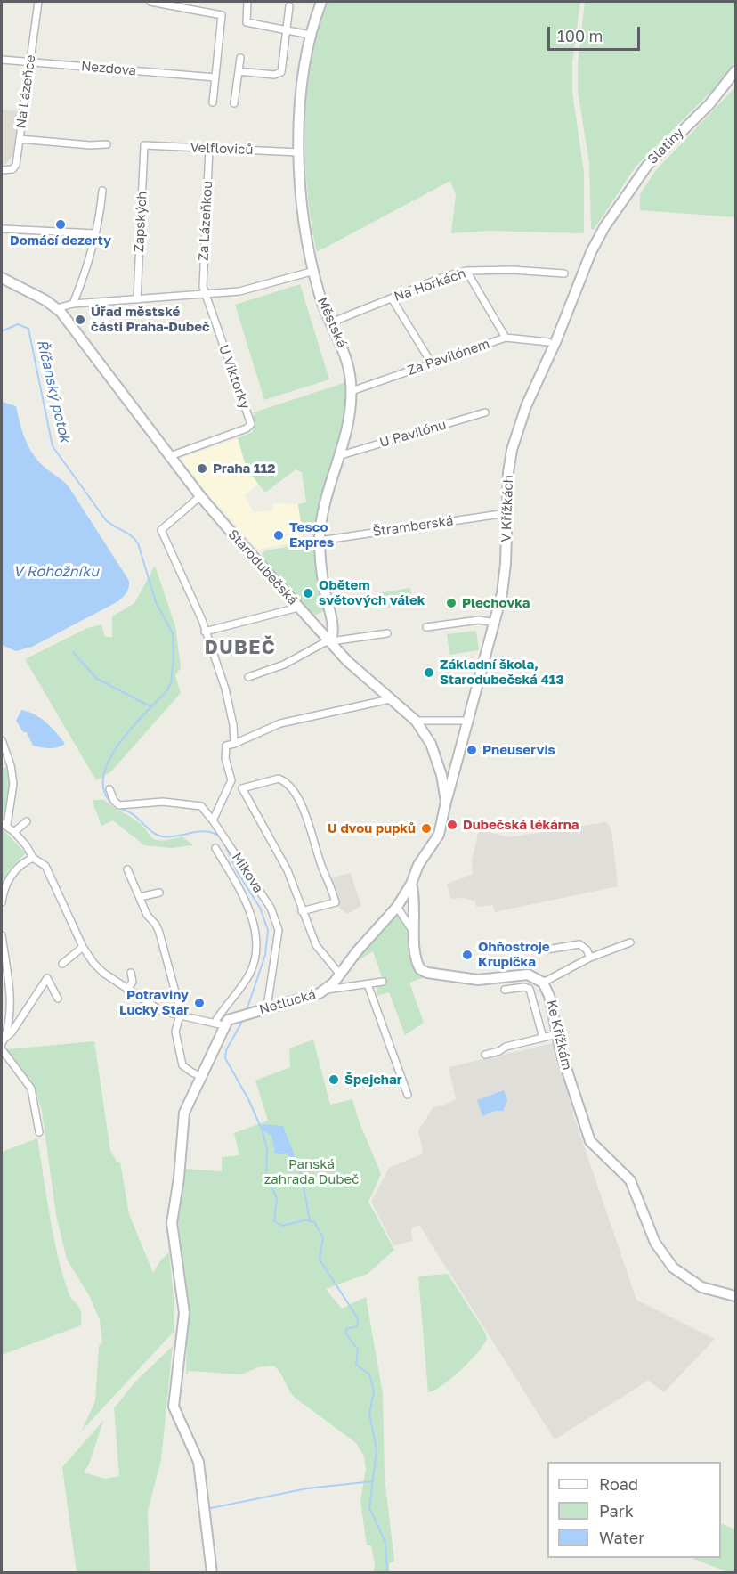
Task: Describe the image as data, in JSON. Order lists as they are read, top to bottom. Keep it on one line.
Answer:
{"streets":{"street":["Nezdova","Na Lázeňce","Slatiny","Velfloviců","Za Lázeňkou","Zapských","Na Horkách","Městská","Za Pavilónem","U Viktorky","U Pavilónu","V Křížkách","Štramberská","Starodubečská","Mikova","Netlucká","Ke Křížkám"]},"crossings":[["Nezdova","Na Lázeňce"],["Slatiny","V Křížkách"],["Velfloviců","Za Lázeňkou"],["Velfloviců","Zapských"],["Velfloviců","Městská"],["Za Lázeňkou","U Viktorky"],["Na Horkách","Městská"],["Městská","Za Pavilónem"],["Městská","U Pavilónu"],["Městská","Štramberská"],["Městská","Starodubečská"],["U Viktorky","Starodubečská"],["V Křížkách","Štramberská"],["V Křížkách","Starodubečská"],["Starodubečská","Netlucká"],["Mikova","Netlucká"]],"districts":["DUBEČ"],"water":["Říčanský potok","V Rohožníku"],"parks":["Panská zahrada Dubeč"],"places":["Domácí dezerty","Úřad městské části Praha-Dubeč","Praha 112","Tesco Expres","Obětem světových válek","Plechovka","Základní škola, Starodubečská 413","Pneuservis","Dubečská lékárna","U dvou pupků","Ohňostroje Krupička","Potraviny Lucky Star","Špejchar"],"legend":["Road","Park","Water"],"scale_bar":"100 m"}
